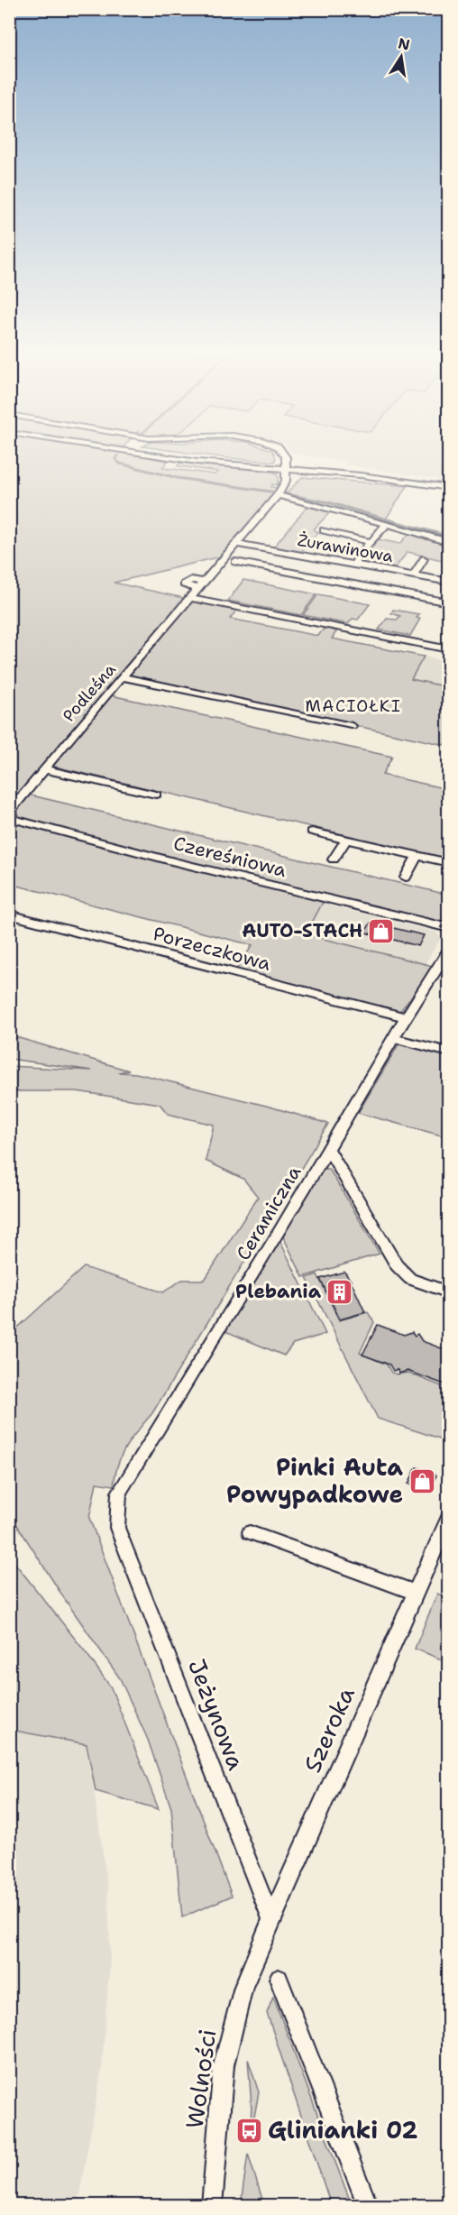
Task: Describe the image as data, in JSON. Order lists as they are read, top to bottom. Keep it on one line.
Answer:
{"streets":{"street":["Żurawinowa","Podleśna","Czereśniowa","Porzeczkowa","Ceramiczna","Jeżynowa","Szeroka","Wolności"]},"crossings":[["Żurawinowa","Podleśna"],["Podleśna","Czereśniowa"],["Porzeczkowa","Ceramiczna"],["Ceramiczna","Jeżynowa"],["Jeżynowa","Szeroka"],["Szeroka","Wolności"]],"districts":["MACIOŁKI"],"places":{"shop":["AUTO-STACH","Pinki Auta Powypadkowe"],"building":["Plebania"],"bus stop":["Glinianki 02"]},"north":"top"}
